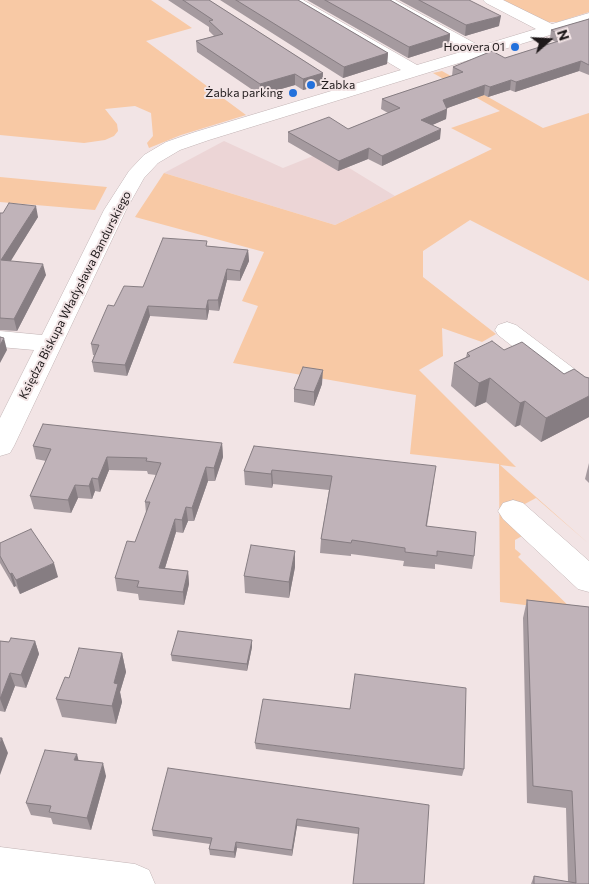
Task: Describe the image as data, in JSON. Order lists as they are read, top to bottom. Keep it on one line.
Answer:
{"streets":{"street":["Księdza Biskupa Władysława Bandurskiego"]},"places":["Hoovera 01","Żabka","Żabka parking"],"north":"right"}
